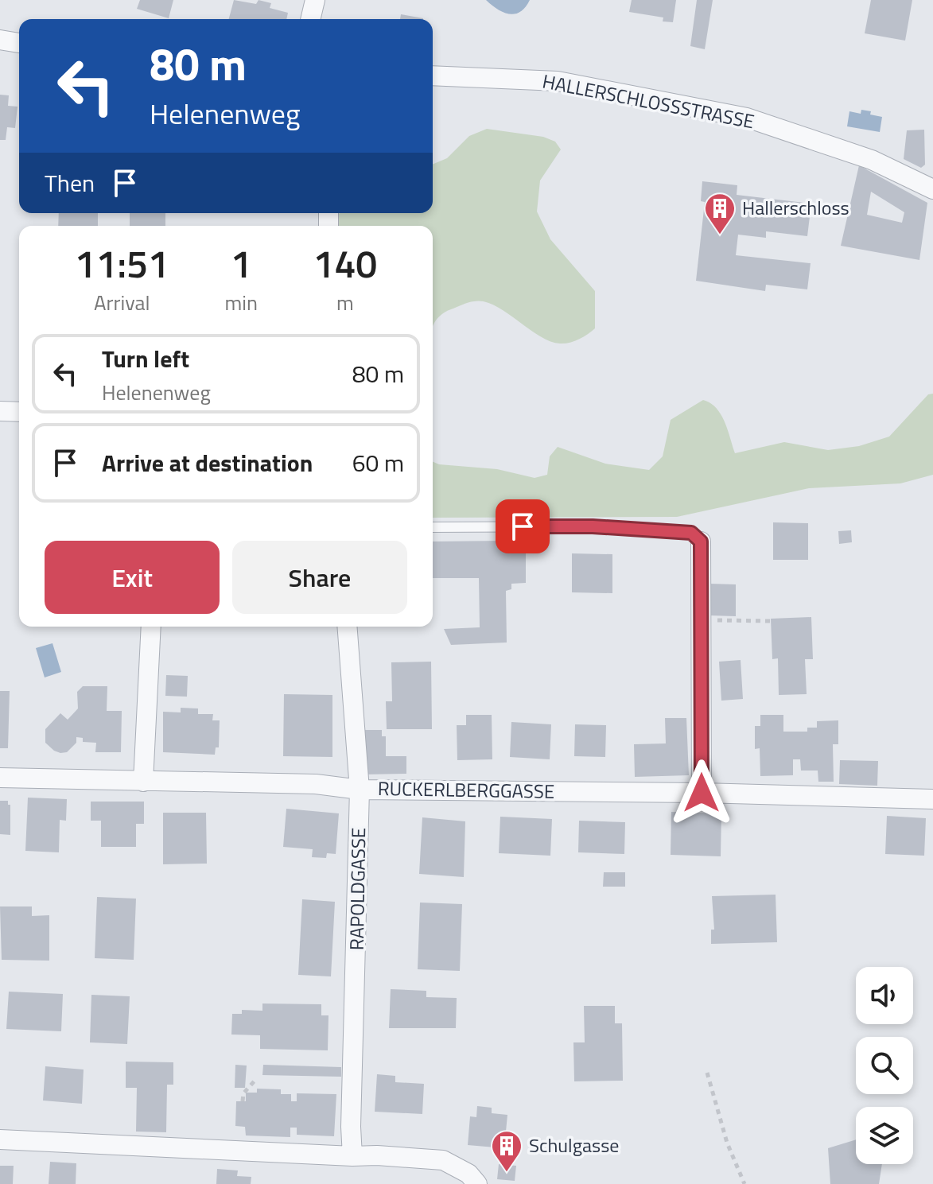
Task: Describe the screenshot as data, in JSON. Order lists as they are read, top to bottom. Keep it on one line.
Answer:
{"streets":{"street":["HALLERSCHLOSSSTRASSE","RUCKERLBERGGASSE","RAPOLDGASSE"]},"crossings":[["RUCKERLBERGGASSE","RAPOLDGASSE"]],"places":{"building":["Hallerschloss","Schulgasse"]},"page":{"turn":["80 m","Helenenweg"],"then":"Then","eta":["11:51","Arrival","1","min","140","m"],"list":[{"name":"Turn left","note":"Helenenweg","value":"80 m"},{"name":"Arrive at destination","value":"60 m"}],"buttons":["Exit","Share"]}}
